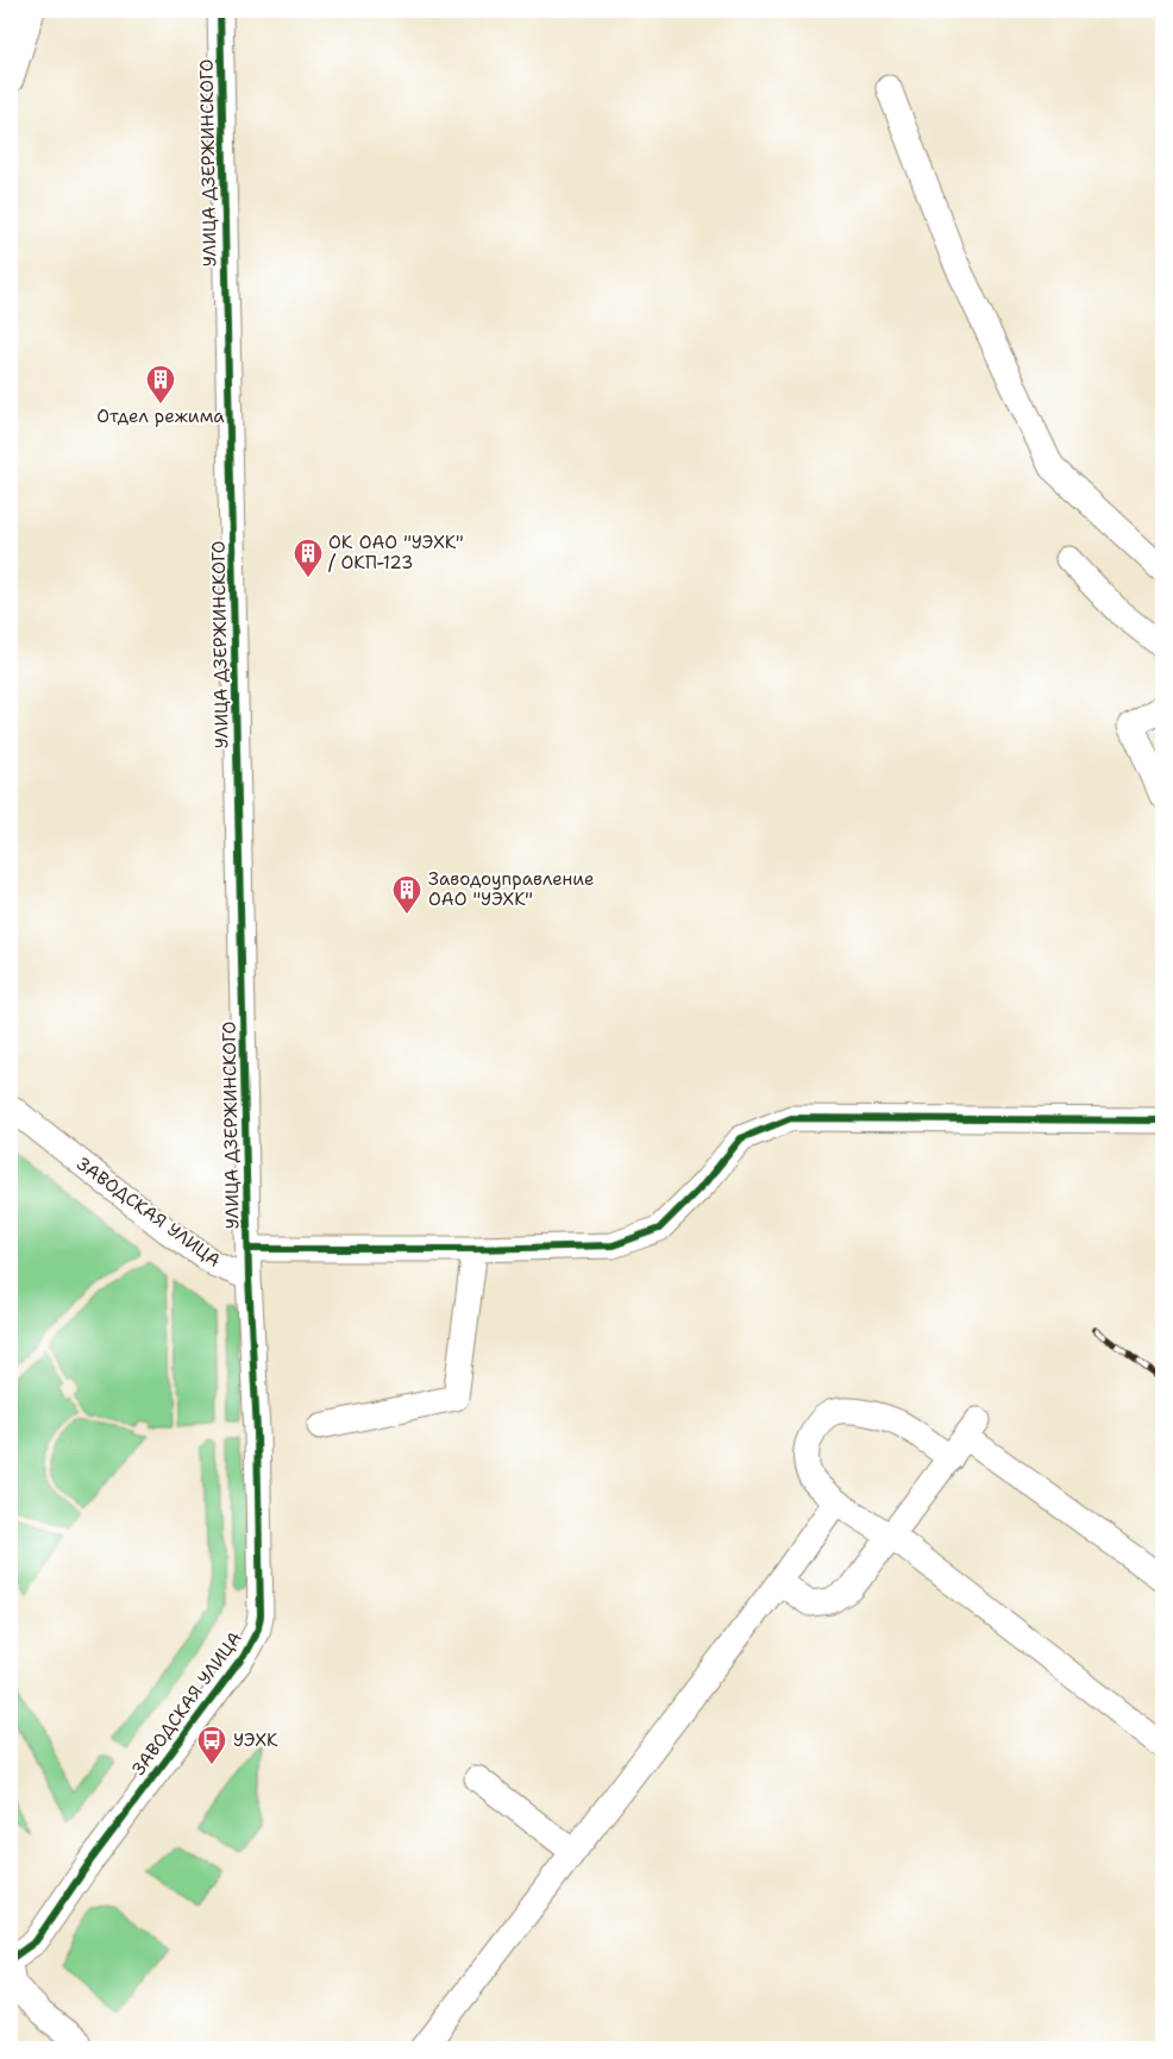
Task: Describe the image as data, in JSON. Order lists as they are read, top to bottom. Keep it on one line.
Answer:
{"streets":{"street":["УЛИЦА ДЗЕРЖИНСКОГО","ЗАВОДСКАЯ УЛИЦА"]},"crossings":[["УЛИЦА ДЗЕРЖИНСКОГО","ЗАВОДСКАЯ УЛИЦА"]],"places":{"building":["Отдел режима","ОК ОАО \"УЭХК\" / ОКП-123","Заводоуправление ОАО \"УЭХК\""],"bus stop":["УЭХК"]}}
